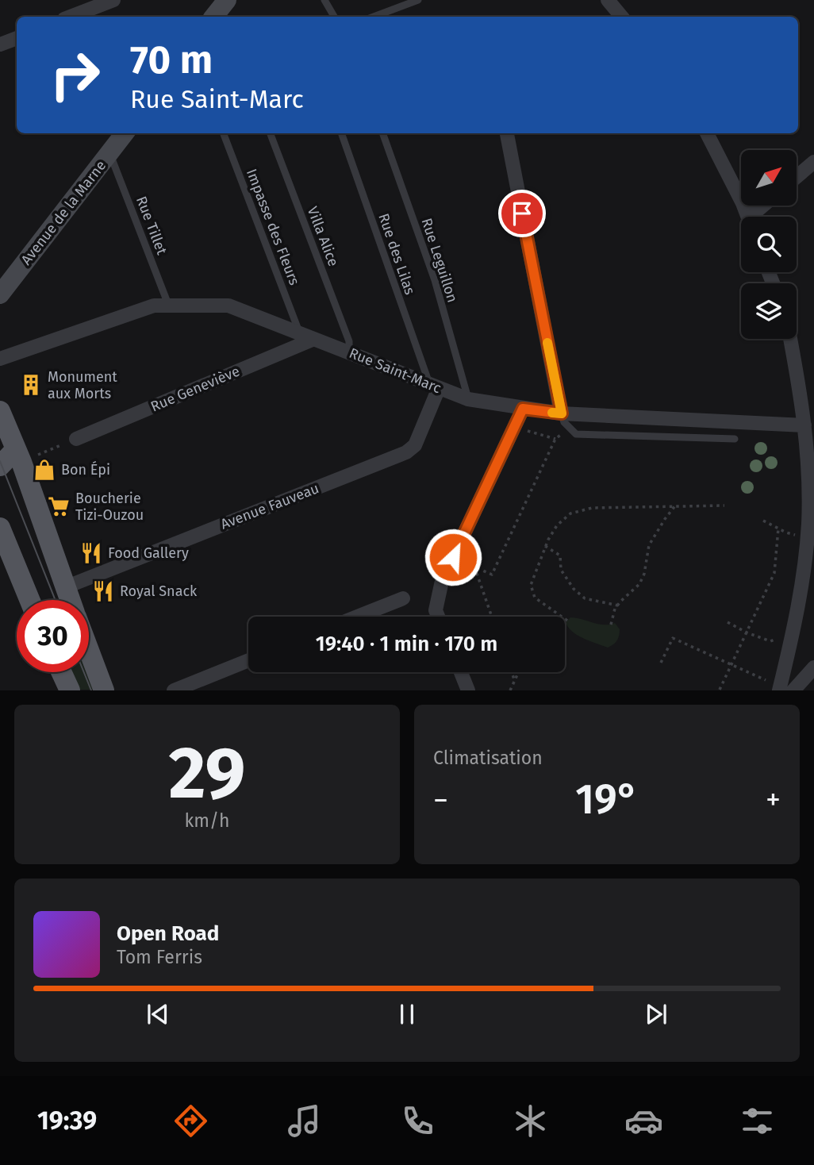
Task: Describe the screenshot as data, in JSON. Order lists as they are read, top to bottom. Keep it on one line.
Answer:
{"streets":{"street":["Avenue de la Marne","Rue Saint-Marc","Rue Geneviève","Avenue Fauveau"],"lane":["Rue Tillet","Impasse des Fleurs","Villa Alice","Rue des Lilas","Rue Leguillon"]},"crossings":[["Avenue de la Marne","Rue Tillet"],["Rue Tillet","Rue Saint-Marc"],["Impasse des Fleurs","Rue Saint-Marc"],["Villa Alice","Rue Saint-Marc"],["Rue des Lilas","Rue Saint-Marc"],["Rue des Lilas","Avenue Fauveau"],["Rue Leguillon","Rue Saint-Marc"],["Rue Saint-Marc","Rue Geneviève"],["Rue Saint-Marc","Avenue Fauveau"]],"places":{"building":["Monument aux Morts"],"shop":["Bon Épi"],"supermarket":["Boucherie Tizi-Ouzou"],"restaurant":["Food Gallery","Royal Snack"]},"north":"top right","page":{"turn":["70 m","Rue Saint-Marc"],"limit":"30","trip":"19:40 · 1 min · 170 m","tile":[["29","km/h"],"Climatisation"],"heat":["−","19°","+"],"song":["Open Road","Tom Ferris"],"tabs":"19:39"}}
